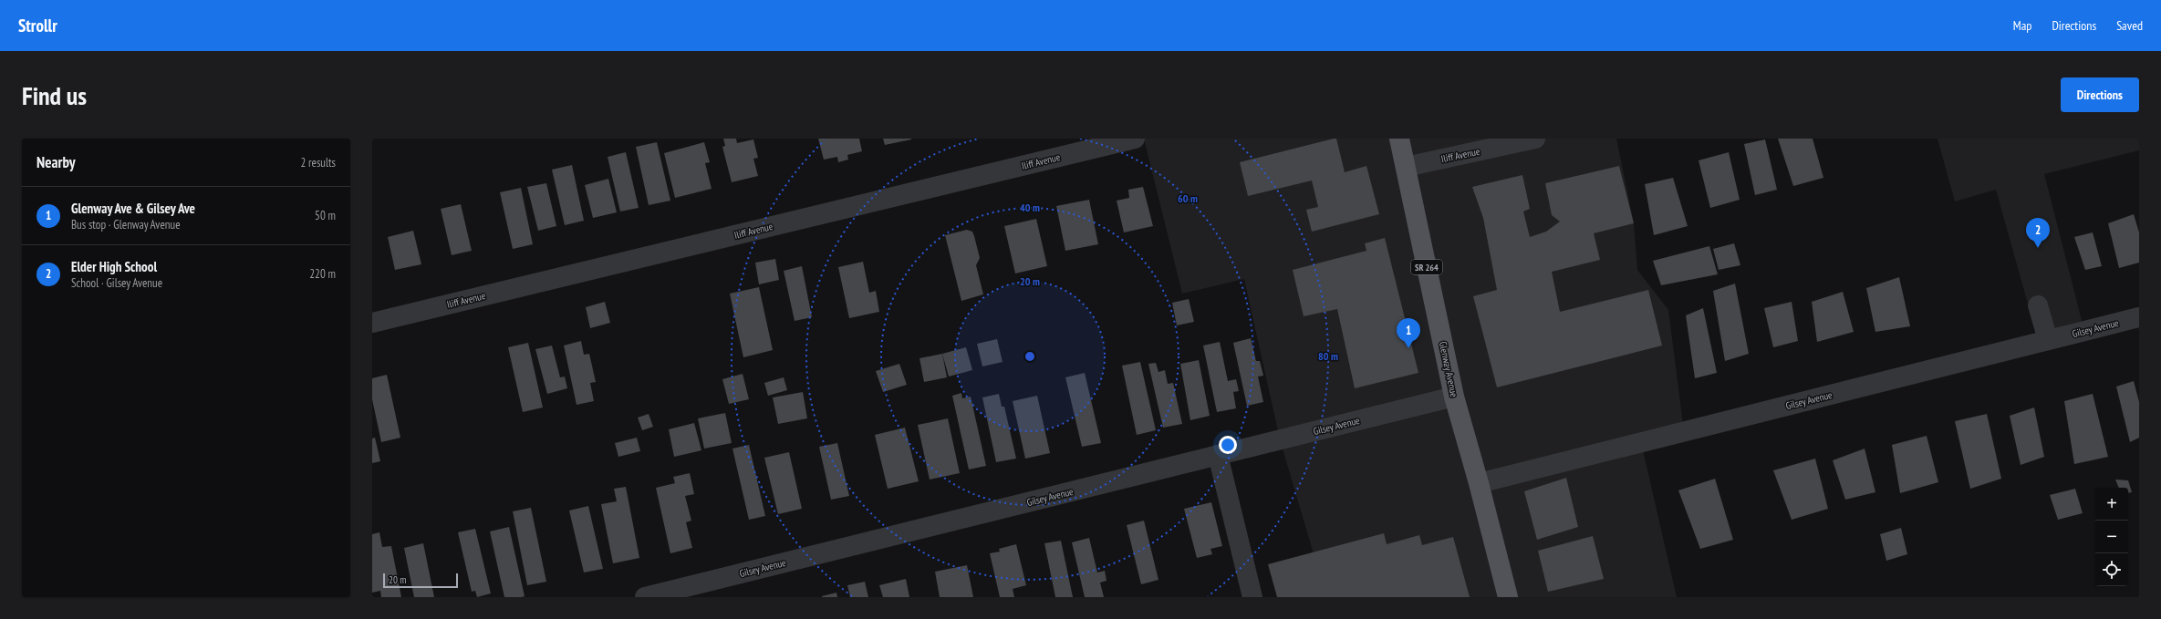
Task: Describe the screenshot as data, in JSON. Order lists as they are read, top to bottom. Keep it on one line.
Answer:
{"streets":{"main road":["SR 264","Glenway Avenue"],"street":["Iliff Avenue","Gilsey Avenue"]},"crossings":[["Iliff Avenue","Glenway Avenue"],["Gilsey Avenue","Glenway Avenue"]],"scale_bar":"20 m","page":{"header":"Strollr","nav":["Map","Directions","Saved"],"buttons":"Directions","title":"Find us","heading":["Nearby","2 results"],"list":[{"mark":"1","name":"Glenway Ave & Gilsey Ave","note":"Bus stop · Glenway Avenue","value":"50 m"},{"mark":"2","name":"Elder High School","note":"School · Gilsey Avenue","value":"220 m"}],"pins":["2","1"],"map_buttons":["+","−"],"scale":"20 m"},"rings":["60 m","40 m","20 m","80 m"]}
